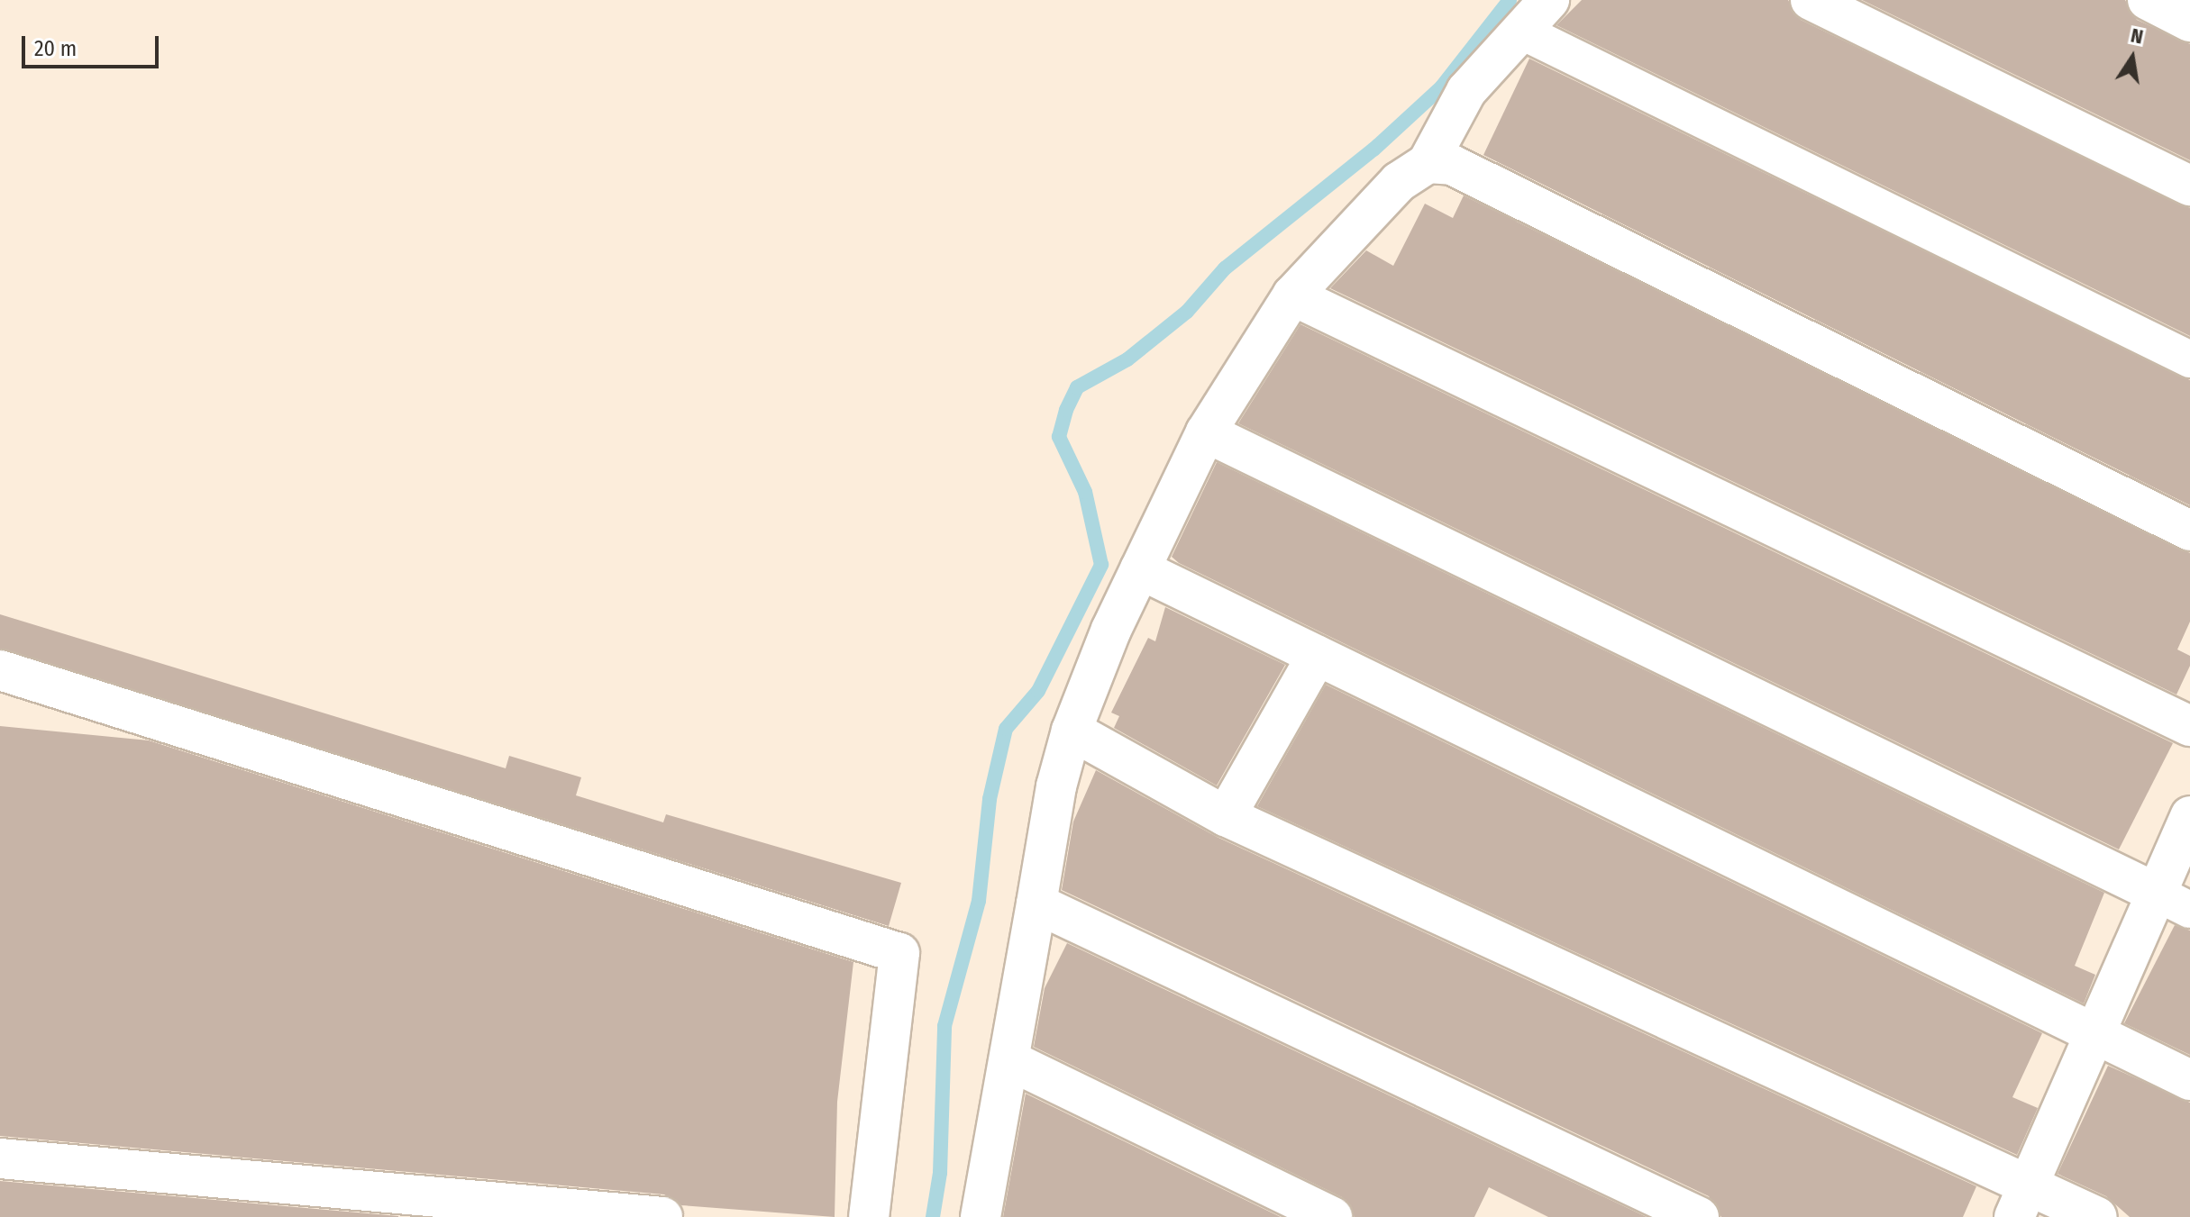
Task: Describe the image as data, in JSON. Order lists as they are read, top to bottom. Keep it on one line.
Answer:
{"scale_bar":"20 m","north":"top"}
